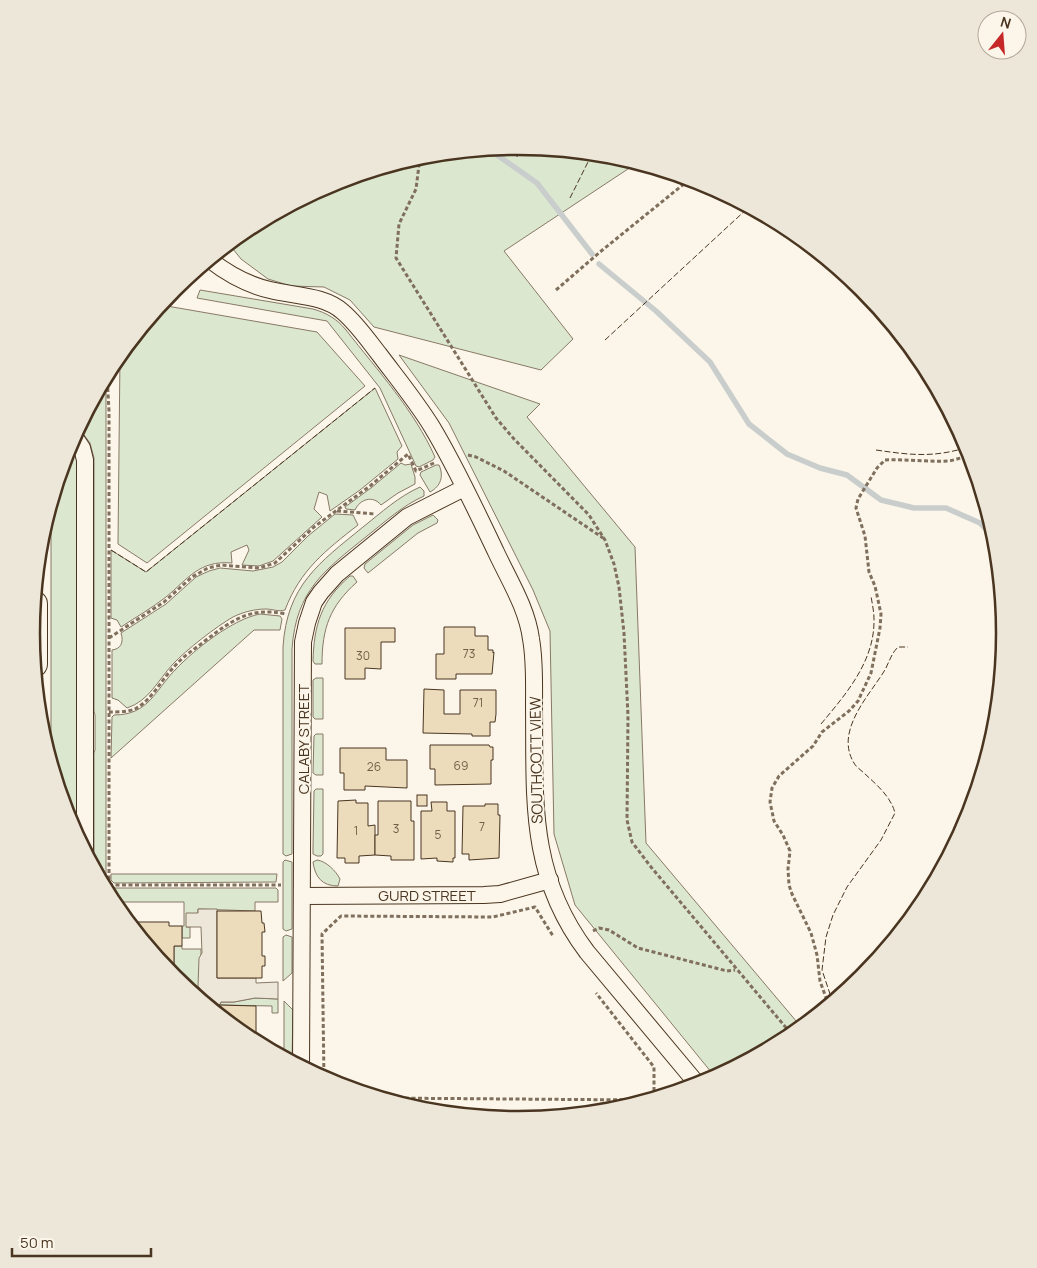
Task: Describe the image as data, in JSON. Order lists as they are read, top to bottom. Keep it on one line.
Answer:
{"streets":{"street":["CALABY STREET","SOUTHCOTT VIEW","GURD STREET"]},"crossings":[["CALABY STREET","SOUTHCOTT VIEW"],["CALABY STREET","GURD STREET"],["SOUTHCOTT VIEW","GURD STREET"]],"house_numbers":["73","30","71","69","26","7","3","1","5"],"scale_bar":"50 m","north":"top"}
